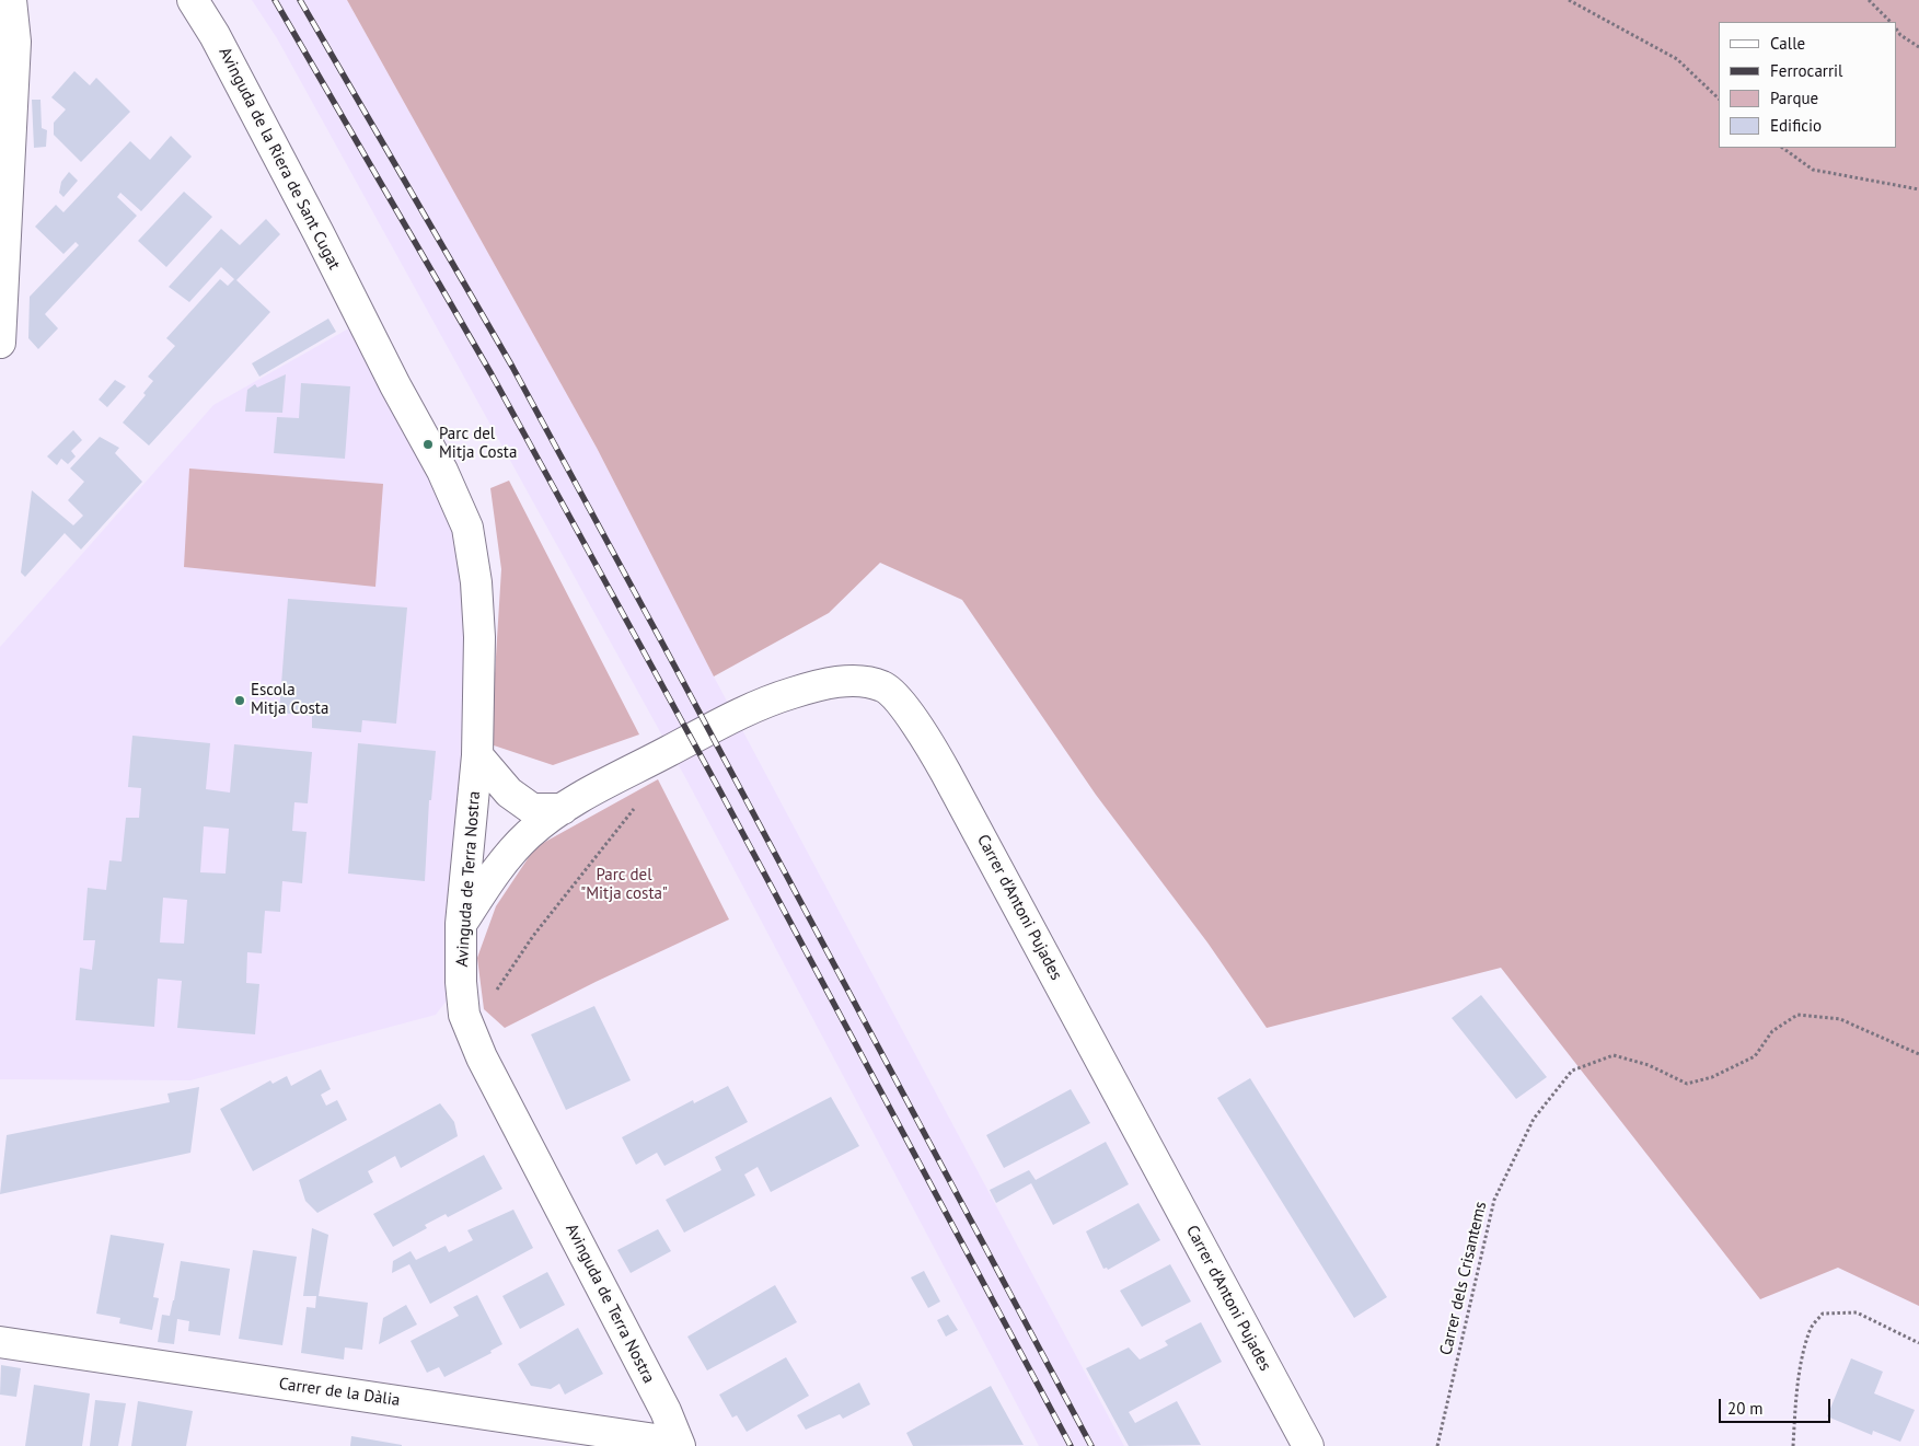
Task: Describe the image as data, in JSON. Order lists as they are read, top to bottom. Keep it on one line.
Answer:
{"streets":{"street":["Avinguda de la Riera de Sant Cugat","Avinguda de Terra Nostra","Carrer d'Antoni Pujades","Carrer de la Dàlia"],"path":["Carrer dels Crisantems"]},"crossings":[["Avinguda de la Riera de Sant Cugat","Avinguda de Terra Nostra"],["Avinguda de Terra Nostra","Carrer d'Antoni Pujades"],["Avinguda de Terra Nostra","Carrer de la Dàlia"]],"parks":["Parc del \"Mitja costa\""],"places":["Parc del Mitja Costa","Escola Mitja Costa"],"legend":["Calle","Ferrocarril","Parque","Edificio"],"scale_bar":"20 m"}
